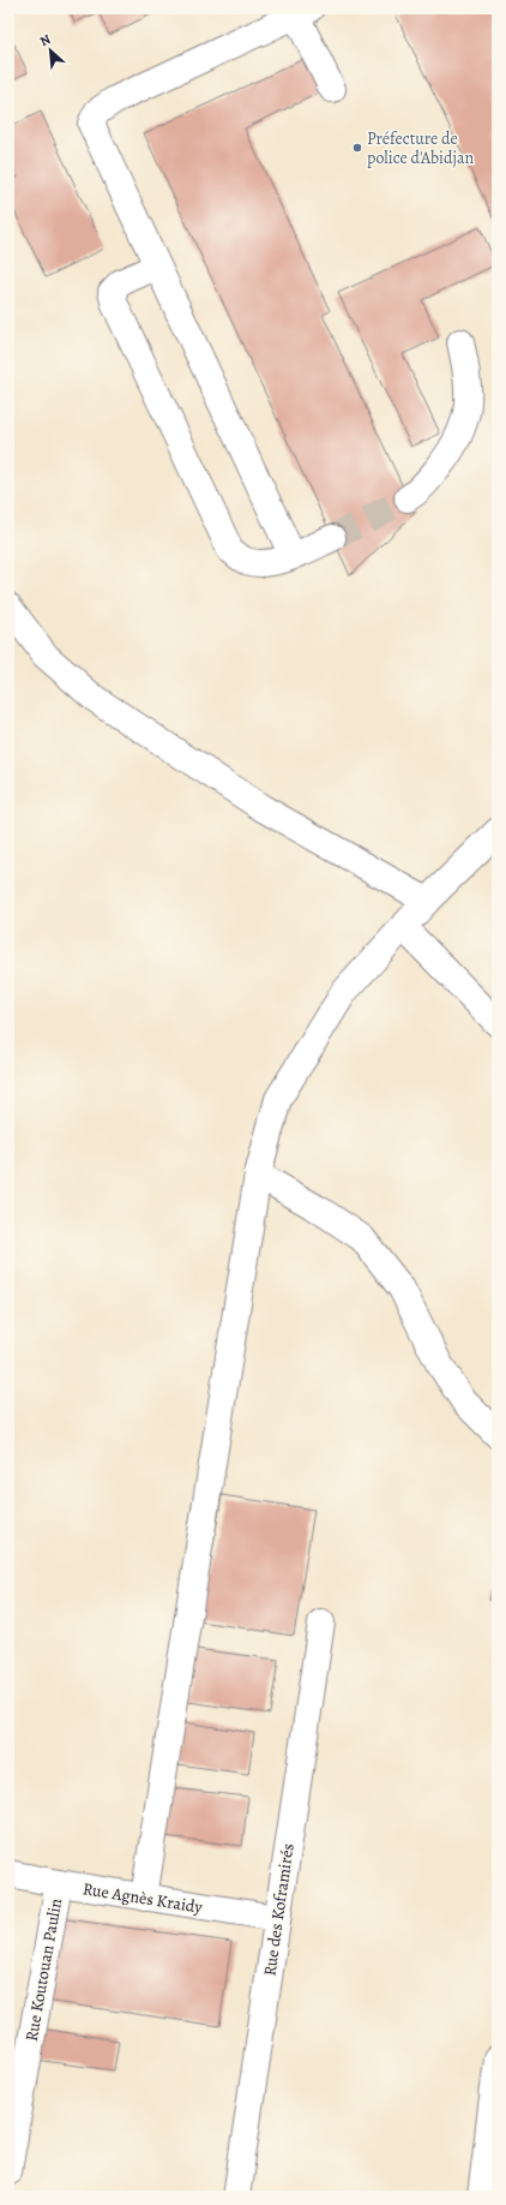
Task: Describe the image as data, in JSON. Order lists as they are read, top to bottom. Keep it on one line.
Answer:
{"streets":{"street":["Rue Agnès Kraidy","Rue des Koframirés","Rue Koutouan Paulin"]},"crossings":[["Rue Agnès Kraidy","Rue des Koframirés"],["Rue Agnès Kraidy","Rue Koutouan Paulin"]],"places":["Préfecture de police d'Abidjan"],"north":"top left"}
